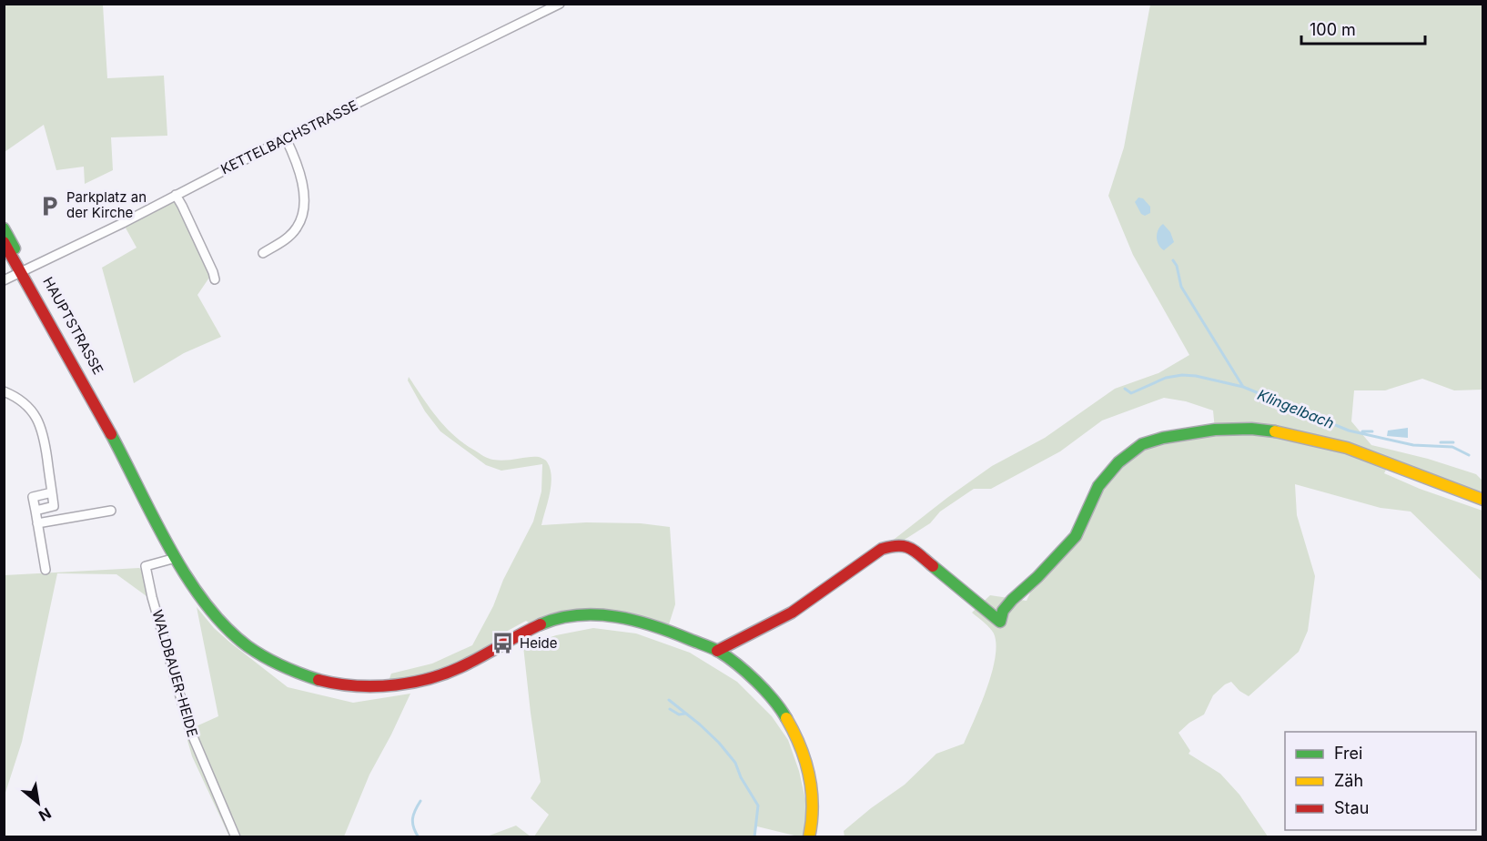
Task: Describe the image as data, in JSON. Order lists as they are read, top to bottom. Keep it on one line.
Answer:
{"streets":{"main road":["HAUPTSTRASSE"],"street":["KETTELBACHSTRASSE","WALDBAUER-HEIDE"]},"crossings":[["KETTELBACHSTRASSE","HAUPTSTRASSE"]],"water":["Klingelbach"],"places":{"parking":["Parkplatz an der Kirche"],"bus stop":["Heide"]},"legend":["Frei","Zäh","Stau"],"scale_bar":"100 m","north":"bottom right"}
